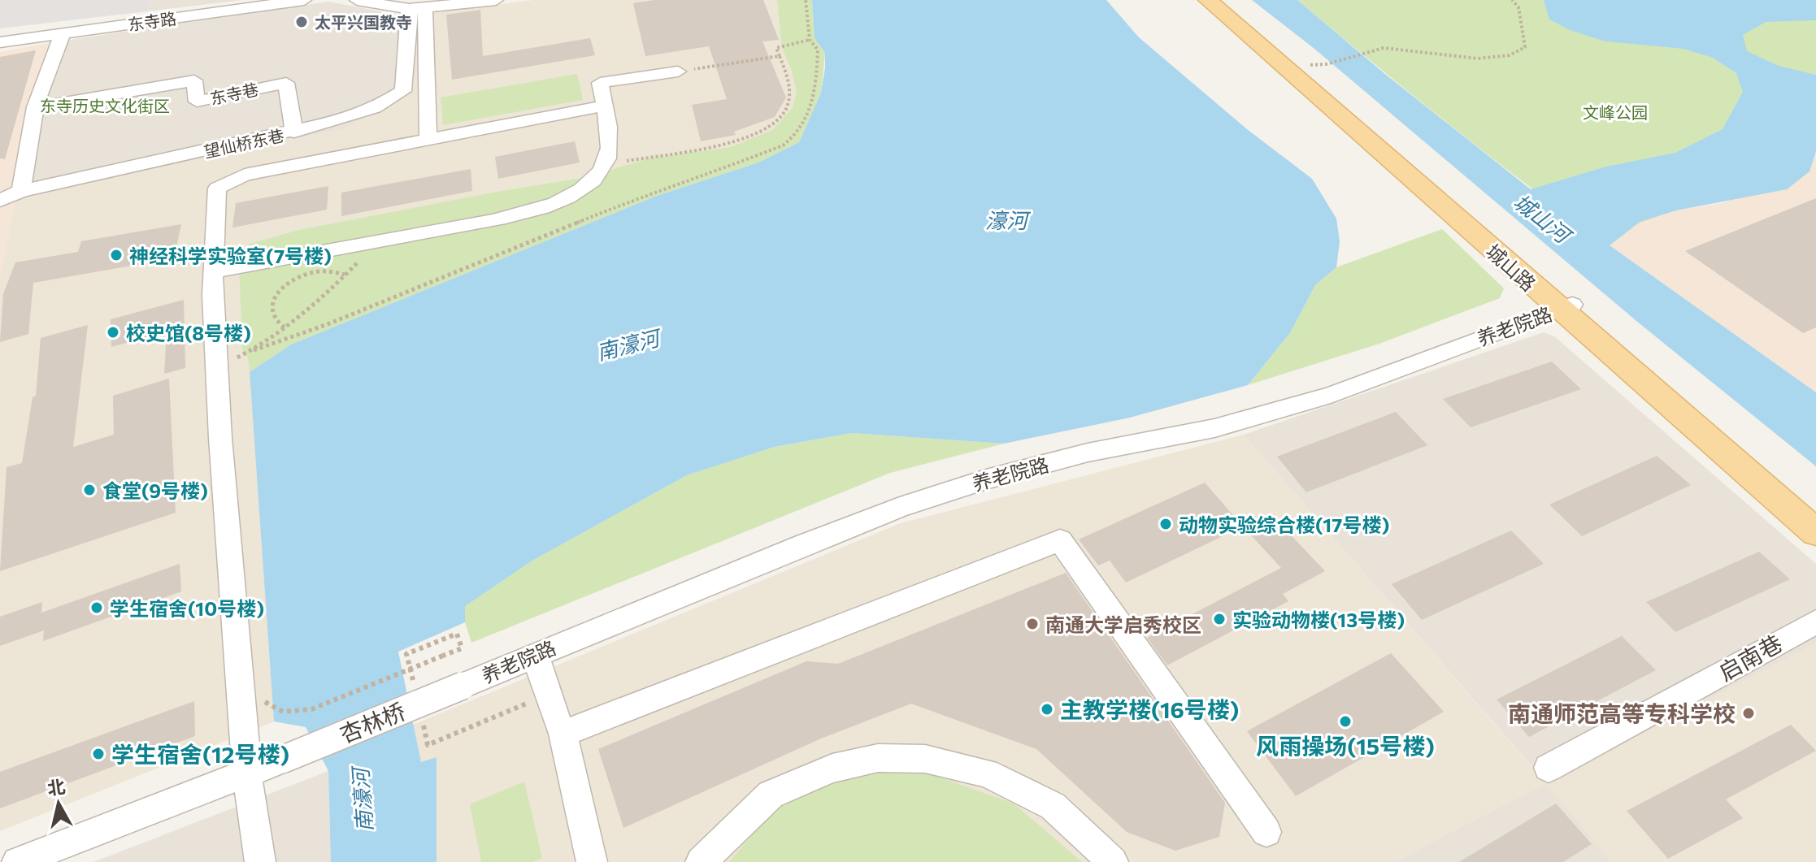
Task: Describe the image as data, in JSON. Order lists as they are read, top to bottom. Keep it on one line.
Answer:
{"streets":{"main road":["城山路"],"street":["东寺路","东寺巷","望仙桥东巷","养老院路","启南巷","杏林桥"]},"crossings":[["东寺巷","望仙桥东巷"],["城山路","养老院路"],["养老院路","杏林桥"]],"water":["城山河","濠河","南濠河"],"parks":["东寺历史文化街区","文峰公园"],"places":["太平兴国教寺","神经科学实验室(7号楼)","校史馆(8号楼)","食堂(9号楼)","动物实验综合楼(17号楼)","学生宿舍(10号楼)","实验动物楼(13号楼)","南通大学启秀校区","主教学楼(16号楼)","南通师范高等专科学校","风雨操场(15号楼)","学生宿舍(12号楼)"],"north":"top"}
